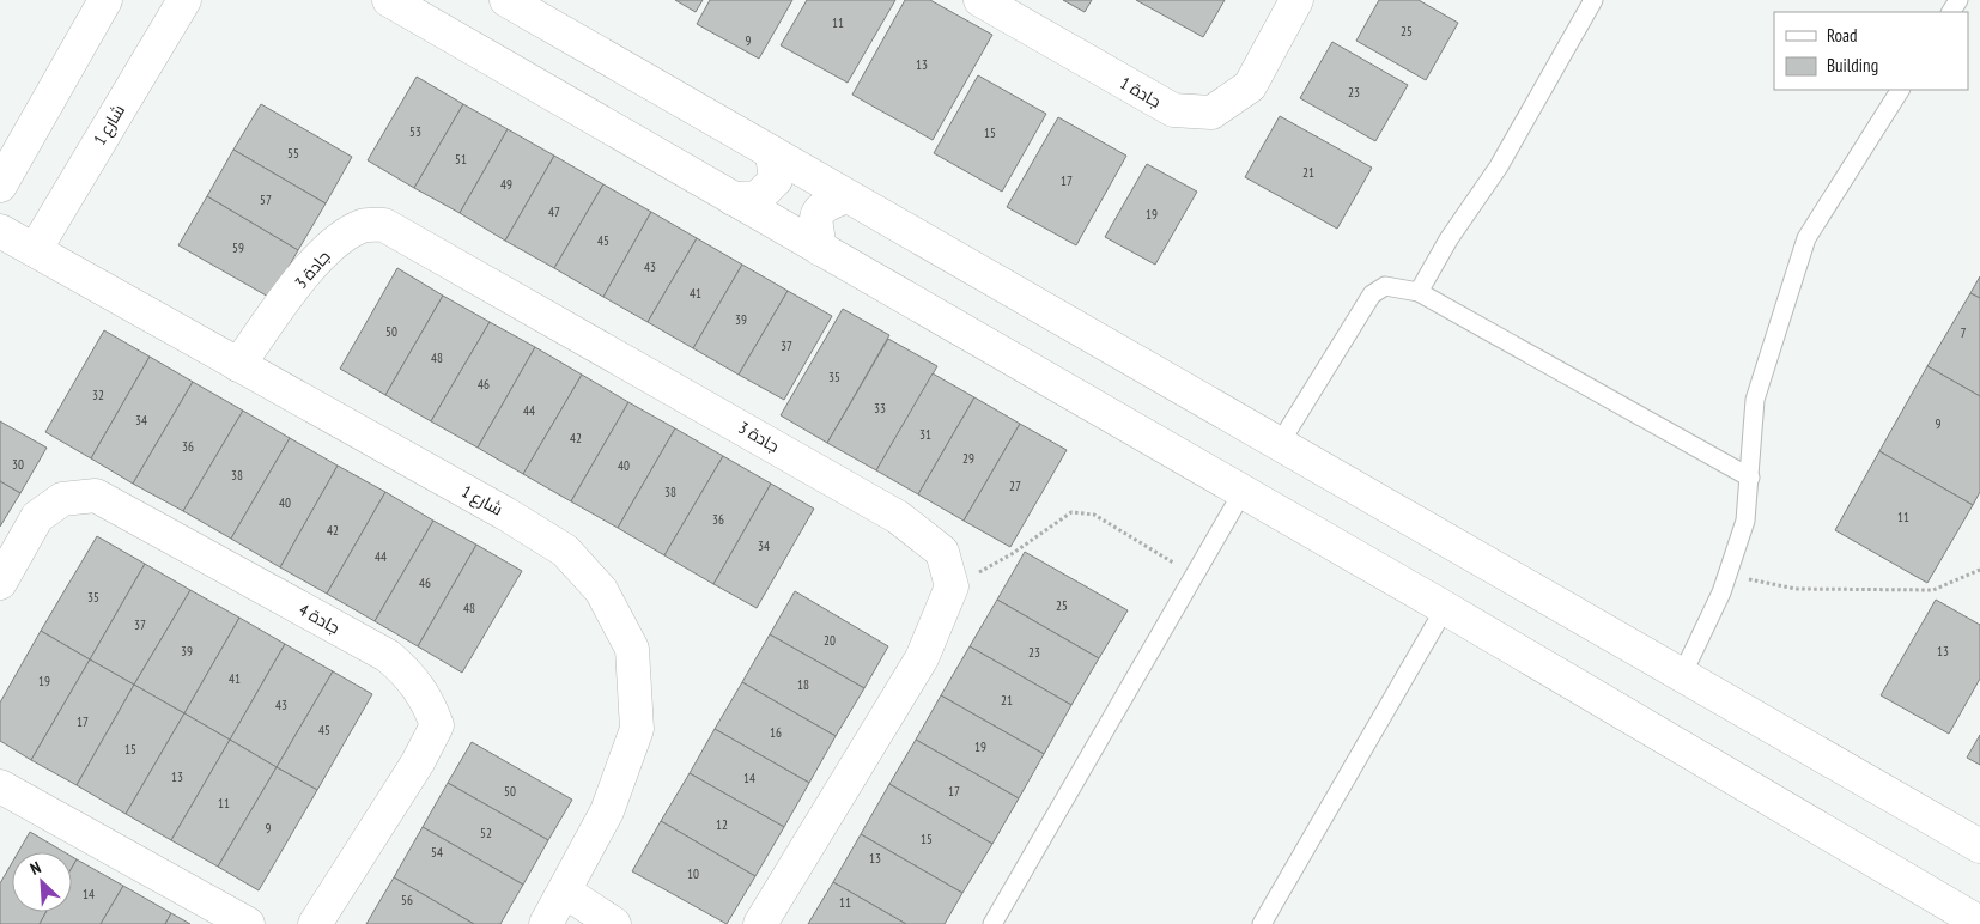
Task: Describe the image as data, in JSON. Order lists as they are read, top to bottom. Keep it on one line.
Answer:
{"streets":{"street":["جادة 1","شارع 1","جادة 3","جادة 4"]},"crossings":[["شارع 1","جادة 3"]],"house_numbers":["11","25","9","13","23","53","15","55","51","21","17","49","57","47","19","45","59","43","41","39","50","7","37","48","35","46","32","33","44","34","9","31","42","36","29","30","40","38","27","38","40","11","36","42","34","44","46","35","25","48","37","20","39","13","23","41","19","18","21","43","17","45","16","19","15","13","14","50","17","11","12","9","52","15","54","13","10","14","56","11"],"legend":["Road","Building"],"north":"top left"}
